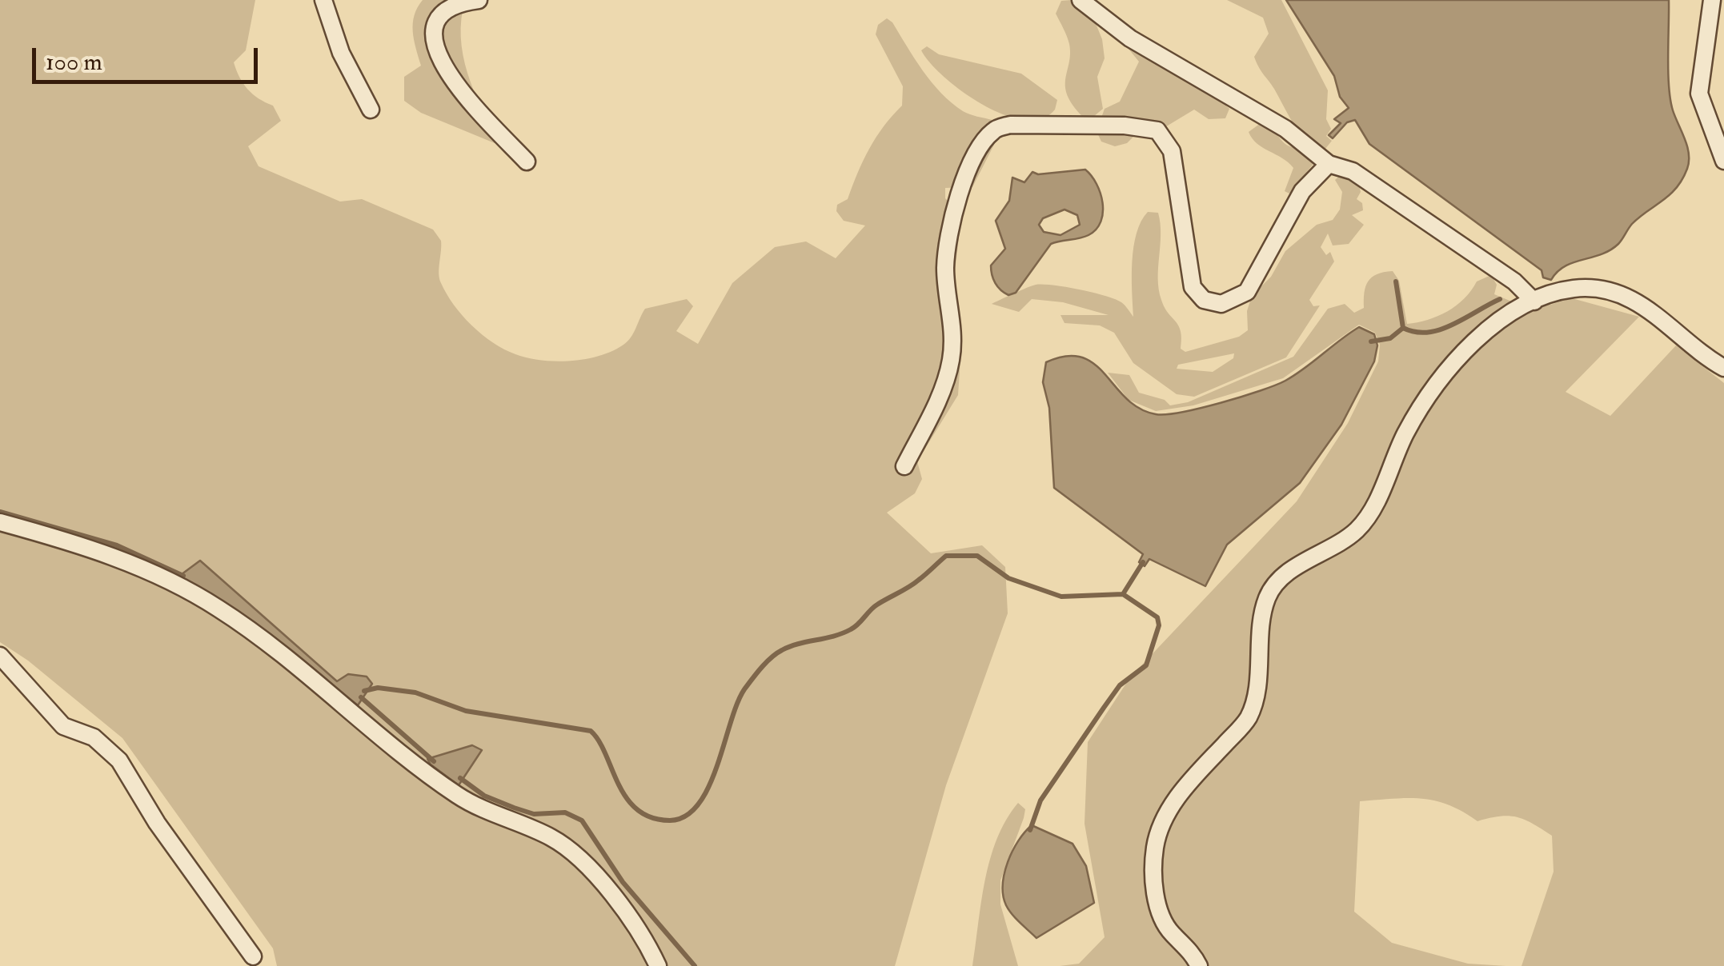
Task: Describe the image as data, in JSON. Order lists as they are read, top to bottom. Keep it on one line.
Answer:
{"scale_bar":"100 m"}
